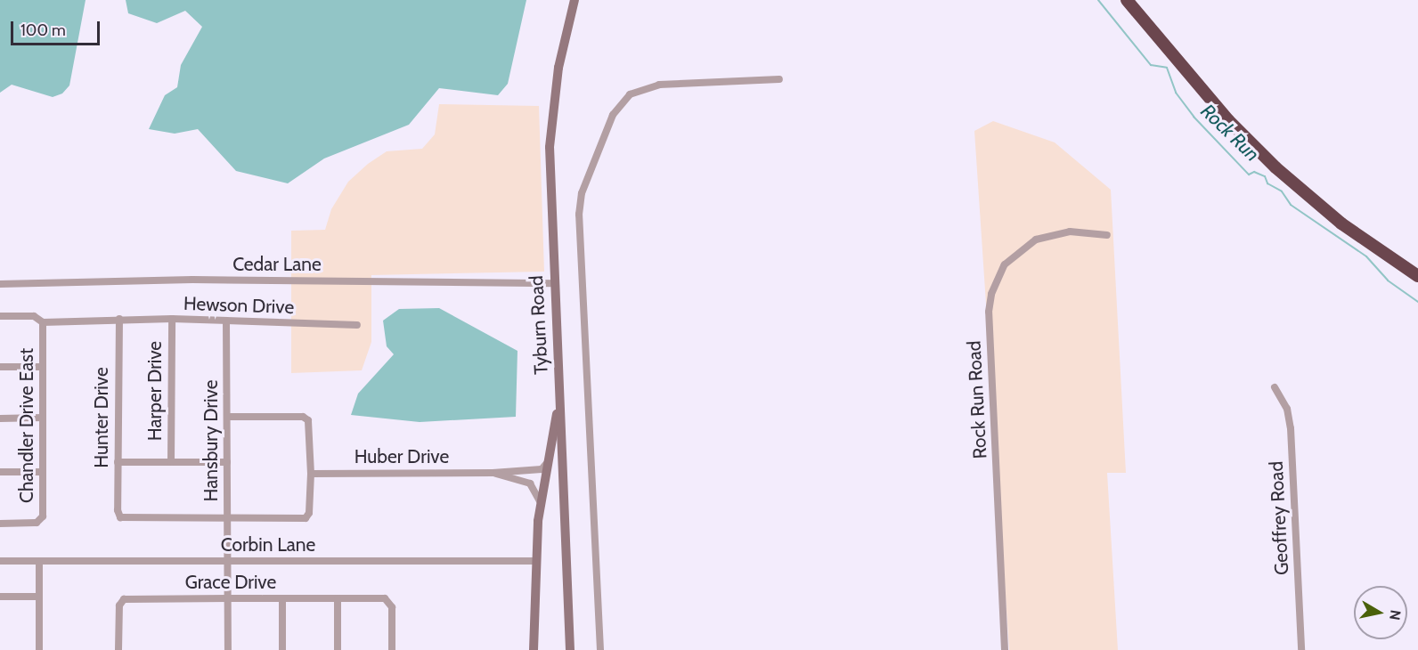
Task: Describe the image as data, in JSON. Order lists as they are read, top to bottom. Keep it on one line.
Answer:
{"streets":{"main road":["Tyburn Road"],"street":["Cedar Lane","Hewson Drive","Harper Drive","Rock Run Road","Hunter Drive","Chandler Drive East","Hansbury Drive","Huber Drive","Geoffrey Road","Corbin Lane","Grace Drive"]},"crossings":[["Cedar Lane","Tyburn Road"],["Hewson Drive","Harper Drive"],["Hewson Drive","Hunter Drive"],["Hewson Drive","Chandler Drive East"],["Hewson Drive","Hansbury Drive"],["Hunter Drive","Hansbury Drive"],["Hansbury Drive","Corbin Lane"],["Hansbury Drive","Grace Drive"]],"water":["Rock Run"],"scale_bar":"100 m","north":"right"}
